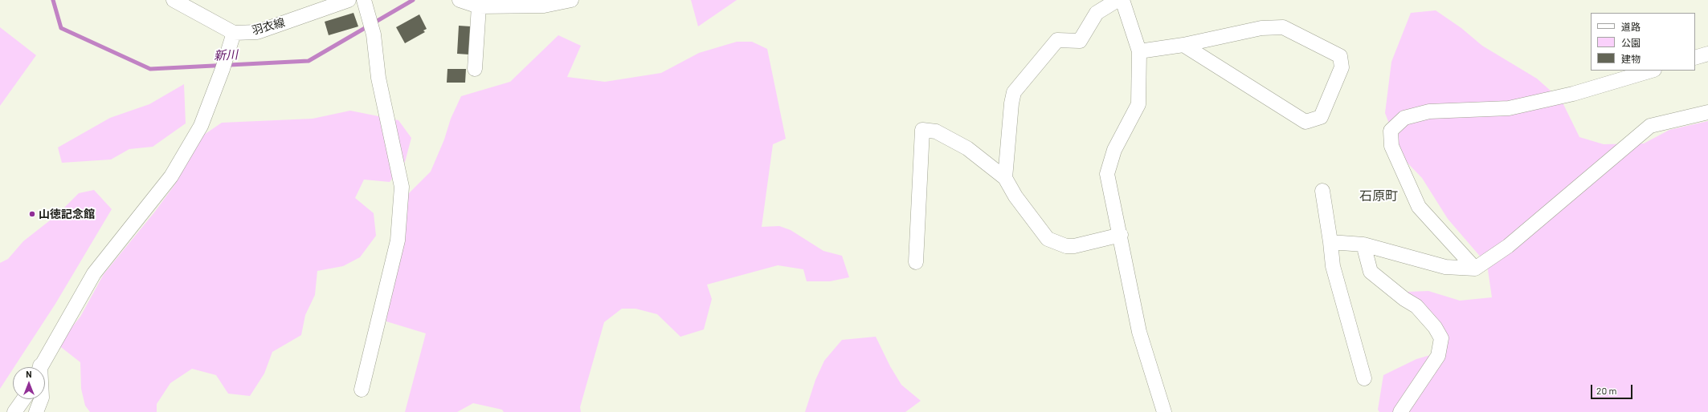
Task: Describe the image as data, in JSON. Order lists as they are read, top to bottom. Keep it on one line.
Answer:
{"streets":{"street":["羽衣線"]},"districts":["石原町"],"water":["新川"],"places":["山徳記念館"],"legend":["道路","公園","建物"],"scale_bar":"20 m","north":"top"}
